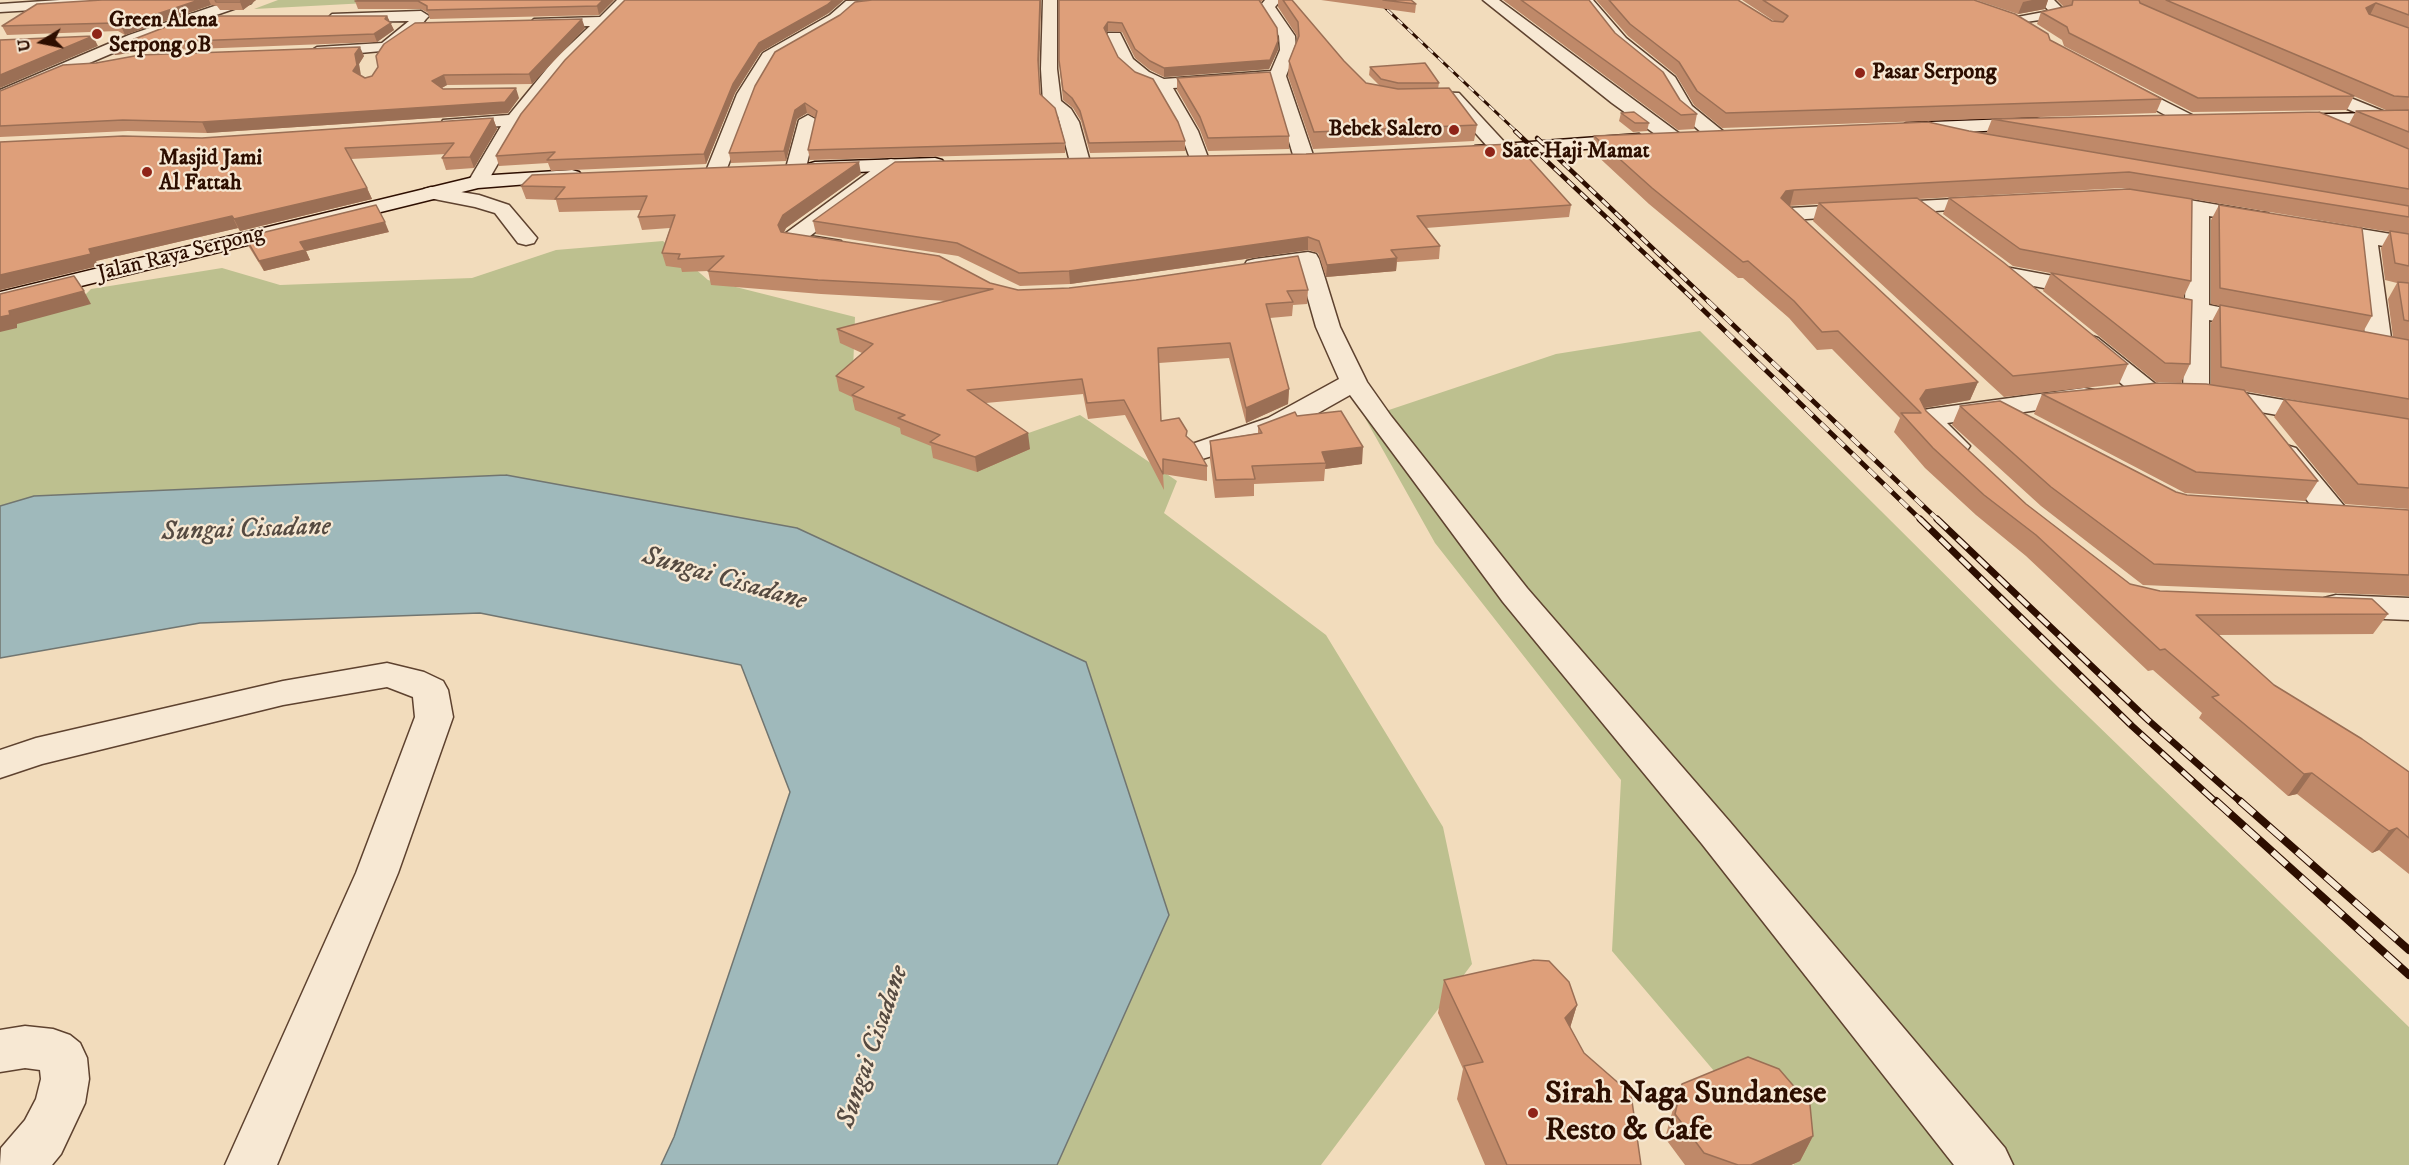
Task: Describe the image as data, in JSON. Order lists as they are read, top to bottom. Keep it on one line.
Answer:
{"streets":{"street":["Jalan Raya Serpong"]},"water":["Sungai Cisadane"],"places":["Green Alena Serpong 9B","Pasar Serpong","Bebek Salero","Sate Haji Mamat","Masjid Jami Al Fattah","Sirah Naga Sundanese Resto & Cafe"],"north":"left"}
